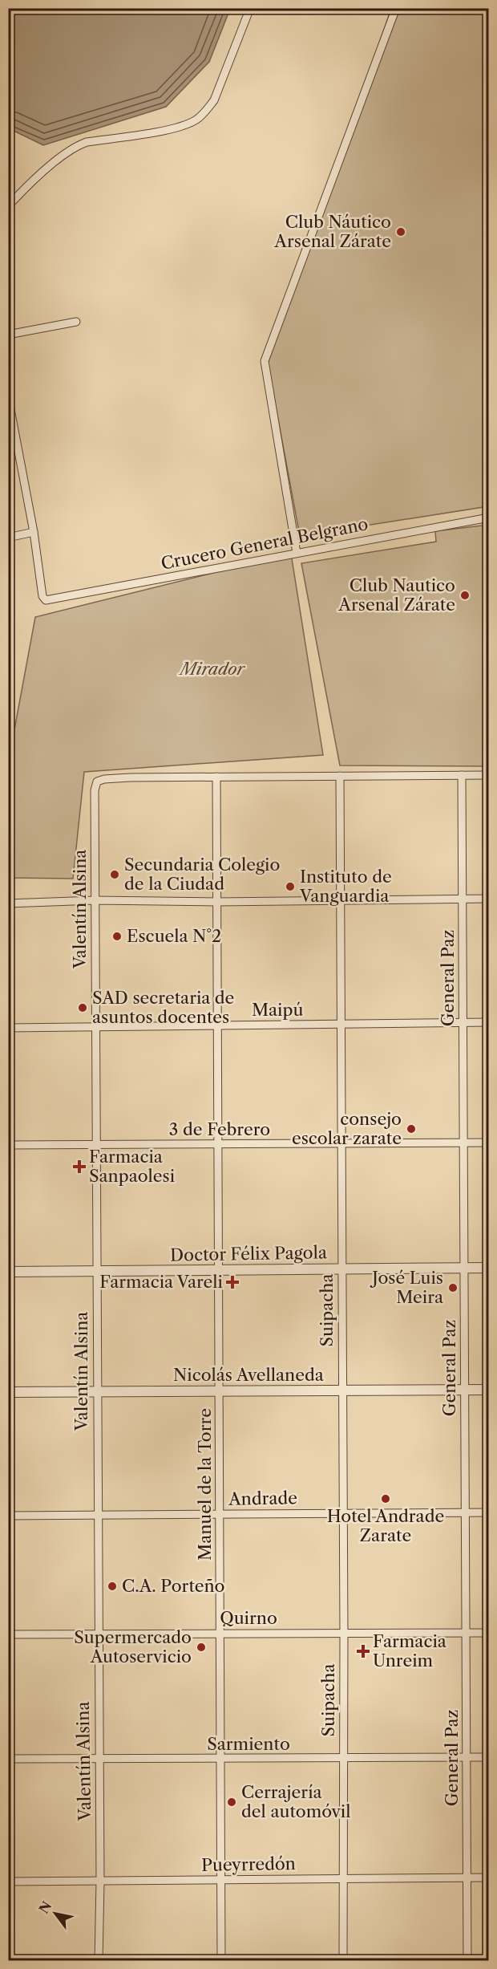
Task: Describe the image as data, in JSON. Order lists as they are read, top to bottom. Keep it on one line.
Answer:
{"streets":{"street":["Crucero General Belgrano","Valentín Alsina","General Paz","Maipú","3 de Febrero","Doctor Félix Pagola","Suipacha","Nicolás Avellaneda","Manuel de la Torre","Andrade","Quirno","Sarmiento","Pueyrredón"]},"crossings":[["Valentín Alsina","Maipú"],["Valentín Alsina","3 de Febrero"],["Valentín Alsina","Doctor Félix Pagola"],["Valentín Alsina","Nicolás Avellaneda"],["Valentín Alsina","Manuel de la Torre"],["Valentín Alsina","Andrade"],["Valentín Alsina","Quirno"],["Valentín Alsina","Sarmiento"],["Valentín Alsina","Pueyrredón"],["General Paz","Maipú"],["General Paz","3 de Febrero"],["General Paz","Doctor Félix Pagola"],["General Paz","Nicolás Avellaneda"],["General Paz","Andrade"],["General Paz","Quirno"],["General Paz","Sarmiento"],["General Paz","Pueyrredón"],["Maipú","Suipacha"],["Maipú","Manuel de la Torre"],["3 de Febrero","Suipacha"],["3 de Febrero","Manuel de la Torre"],["Doctor Félix Pagola","Suipacha"],["Doctor Félix Pagola","Manuel de la Torre"],["Suipacha","Nicolás Avellaneda"],["Suipacha","Andrade"],["Suipacha","Quirno"],["Suipacha","Sarmiento"],["Suipacha","Pueyrredón"],["Nicolás Avellaneda","Manuel de la Torre"],["Manuel de la Torre","Andrade"],["Manuel de la Torre","Quirno"],["Manuel de la Torre","Sarmiento"],["Manuel de la Torre","Pueyrredón"]],"parks":["Mirador"],"places":{"other":["Club Náutico Arsenal Zárate","Club Nautico Arsenal Zárate","Secundaria Colegio de la Ciudad","Instituto de Vanguardia","Escuela N°2","SAD secretaria de asuntos docentes","consejo escolar zarate","José Luis Meira","Hotel Andrade Zarate","C.A. Porteño","Supermercado Autoservicio","Cerrajería del automóvil"],"health":["Farmacia Sanpaolesi","Farmacia Vareli","Farmacia Unreim"]},"north":"top left"}
